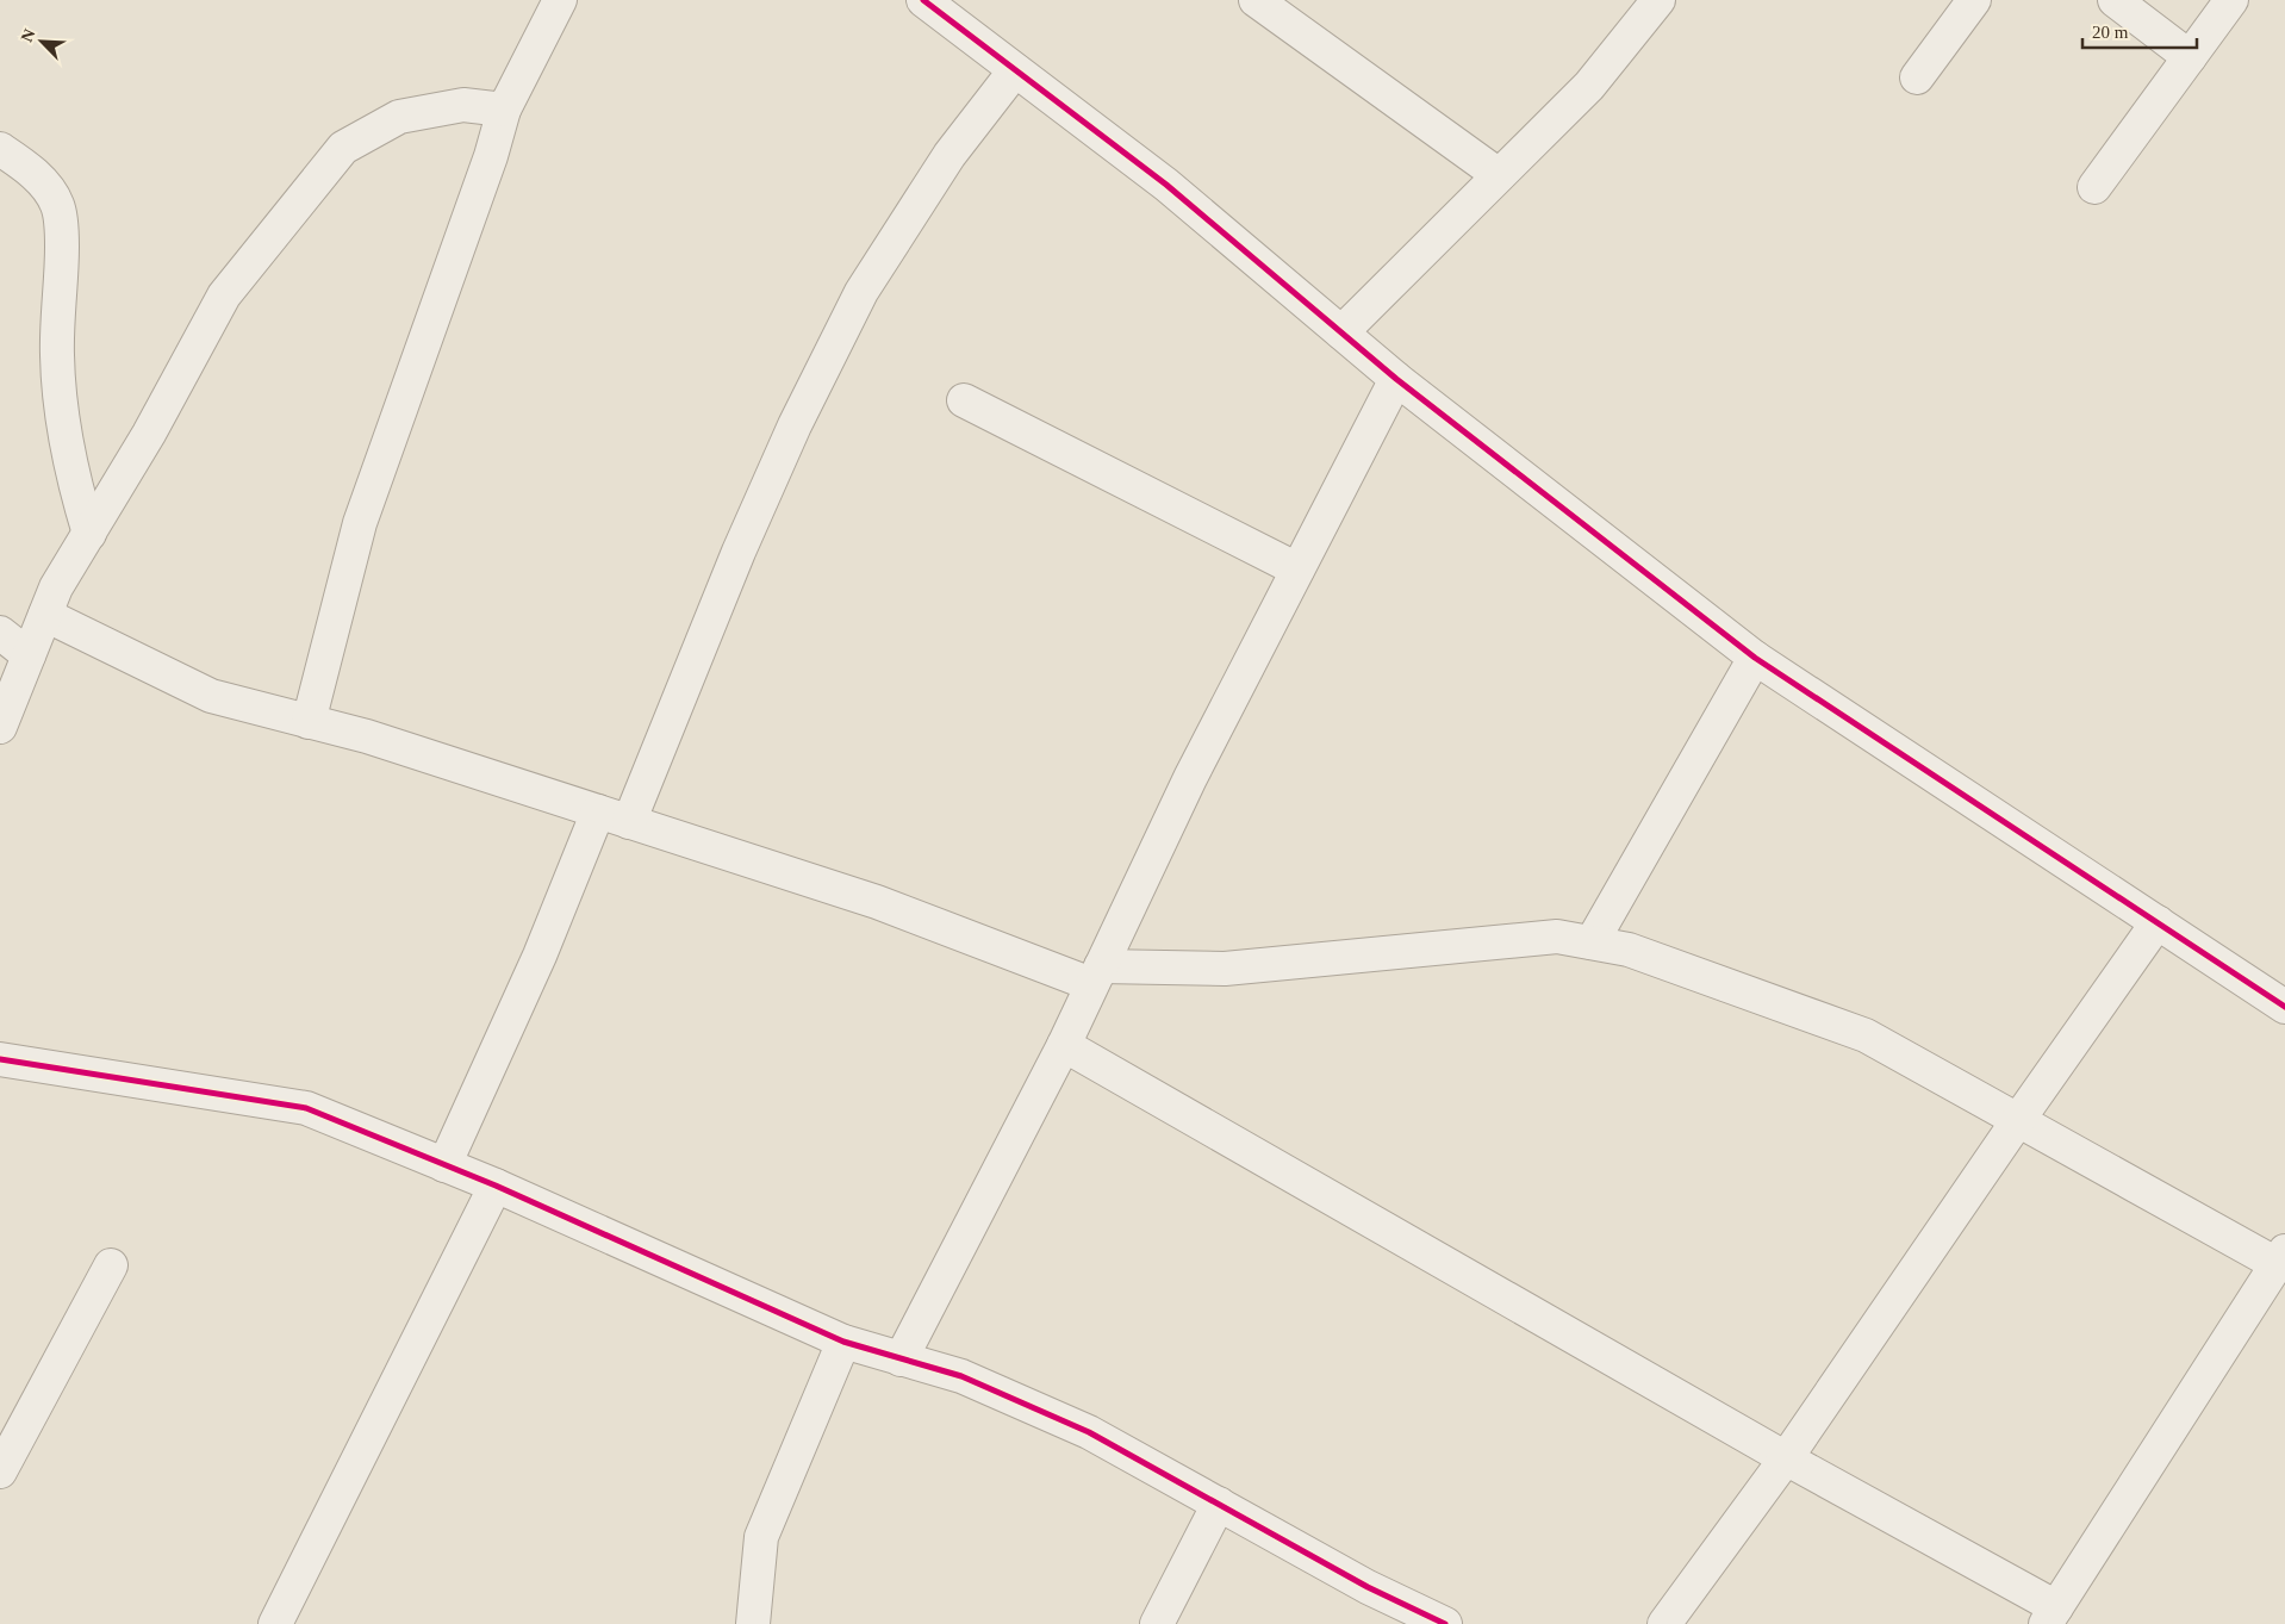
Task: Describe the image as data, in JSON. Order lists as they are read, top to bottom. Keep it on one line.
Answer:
{"scale_bar":"20 m","north":"top left"}
